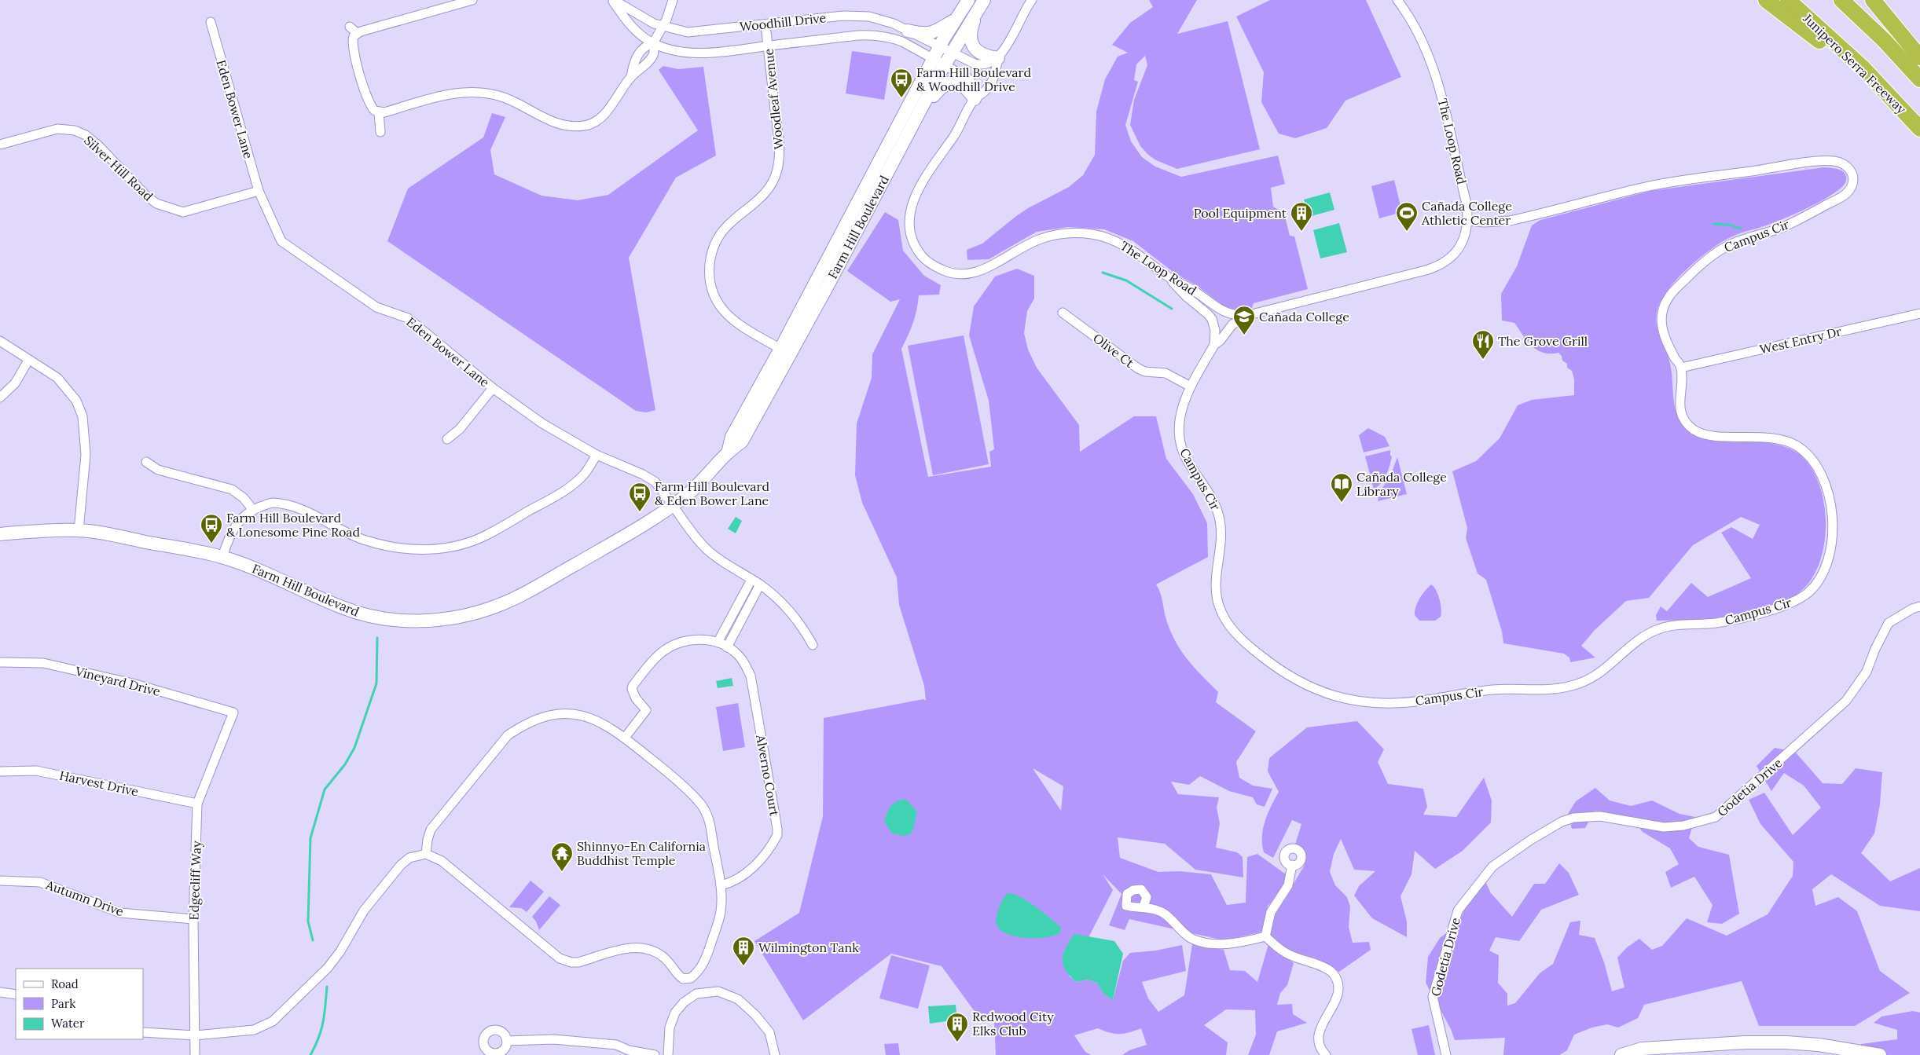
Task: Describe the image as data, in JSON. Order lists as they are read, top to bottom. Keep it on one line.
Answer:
{"streets":{"highway":["Junipero Serra Freeway"],"main road":["Farm Hill Boulevard"],"street":["Woodhill Drive","Woodleaf Avenue","Eden Bower Lane","The Loop Road","Silver Hill Road","Campus Cir","West Entry Dr","Olive Ct","Vineyard Drive","Alverno Court","Harvest Drive","Godetia Drive","Edgecliff Way","Autumn Drive"]},"crossings":[["Woodhill Drive","Woodleaf Avenue"],["Woodhill Drive","The Loop Road"],["Woodhill Drive","Farm Hill Boulevard"],["Woodleaf Avenue","Farm Hill Boulevard"],["Eden Bower Lane","Silver Hill Road"],["Eden Bower Lane","Farm Hill Boulevard"],["The Loop Road","Campus Cir"],["Campus Cir","West Entry Dr"],["Campus Cir","Olive Ct"],["Vineyard Drive","Edgecliff Way"],["Harvest Drive","Edgecliff Way"],["Edgecliff Way","Autumn Drive"]],"places":{"bus stop":["Farm Hill Boulevard & Woodhill Drive","Farm Hill Boulevard & Eden Bower Lane","Farm Hill Boulevard & Lonesome Pine Road"],"building":["Pool Equipment","Wilmington Tank","Redwood City Elks Club"],"sports":["Cañada College Athletic Center"],"school or university":["Cañada College"],"restaurant":["The Grove Grill"],"library":["Cañada College Library"],"temple":["Shinnyo-En California Buddhist Temple"]},"legend":["Road","Park","Water"]}
